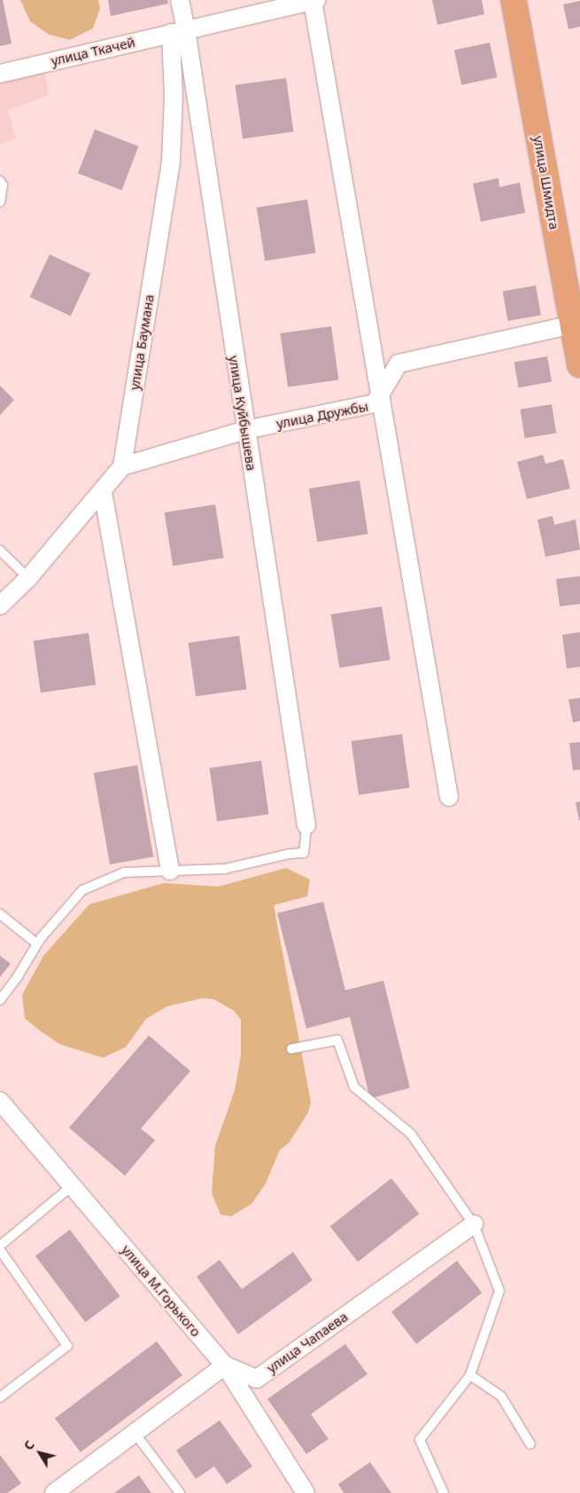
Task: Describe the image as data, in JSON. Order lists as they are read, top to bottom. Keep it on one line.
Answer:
{"streets":{"main road":["улица Шмидта"],"street":["улица Ткачей","улица Баумана","улица Куйбышева","улица Дружбы","улица М.Горького","улица Чапаева"]},"crossings":[["улица Ткачей","улица Баумана"],["улица Ткачей","улица Куйбышева"],["улица Шмидта","улица Дружбы"],["улица Баумана","улица Куйбышева"],["улица Баумана","улица Дружбы"],["улица Куйбышева","улица Дружбы"],["улица М.Горького","улица Чапаева"]],"north":"top left"}
